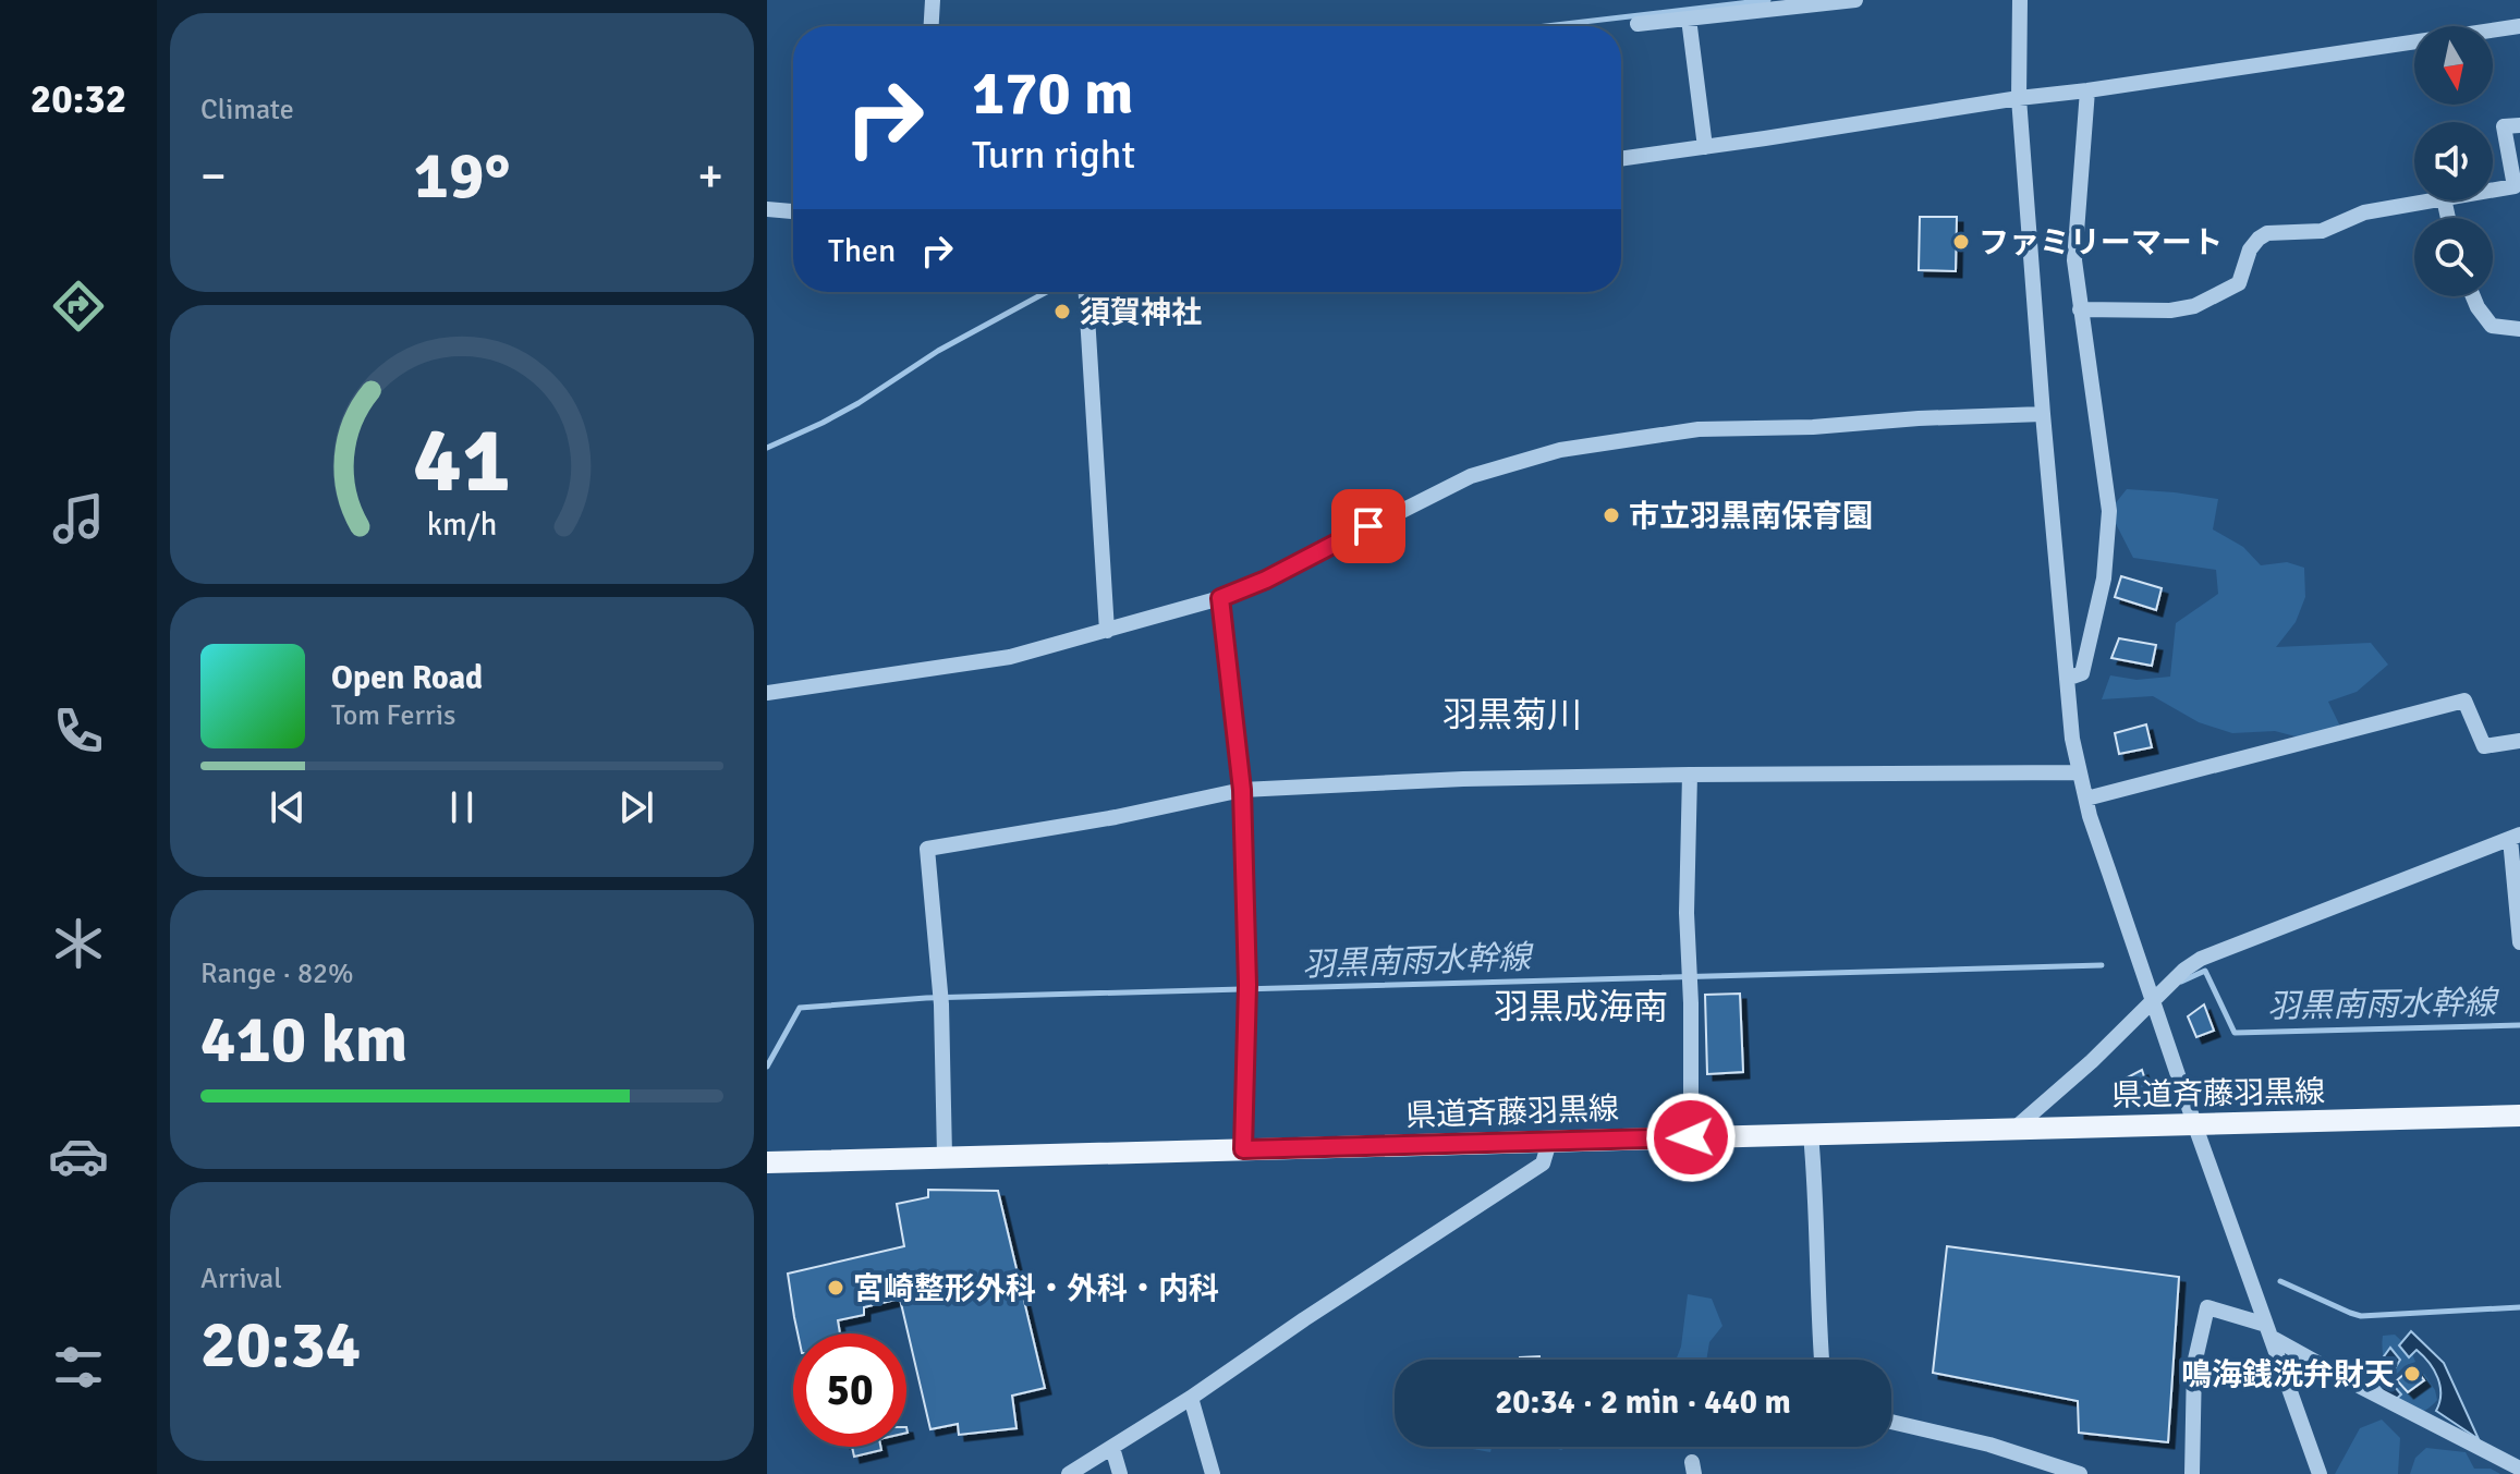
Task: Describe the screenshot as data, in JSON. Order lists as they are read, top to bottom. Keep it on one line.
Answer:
{"streets":{"main road":["県道斉藤羽黒線"]},"districts":["羽黒菊川","羽黒成海南"],"water":["羽黒南雨水幹線"],"places":["ファミリーマート","須賀神社","市立羽黒南保育園","宮崎整形外科・外科・内科","鳴海銭洗弁財天"],"north":"bottom","page":{"tabs":"20:32","tile":["Climate",["Range · 82%","410 km"],["Arrival","20:34"]],"turn":["170 m","Turn right"],"heat":["−","19°","+"],"then":"Then","song":["Open Road","Tom Ferris"],"limit":"50","trip":"20:34 · 2 min · 440 m","gauge":["41","km/h"]}}
